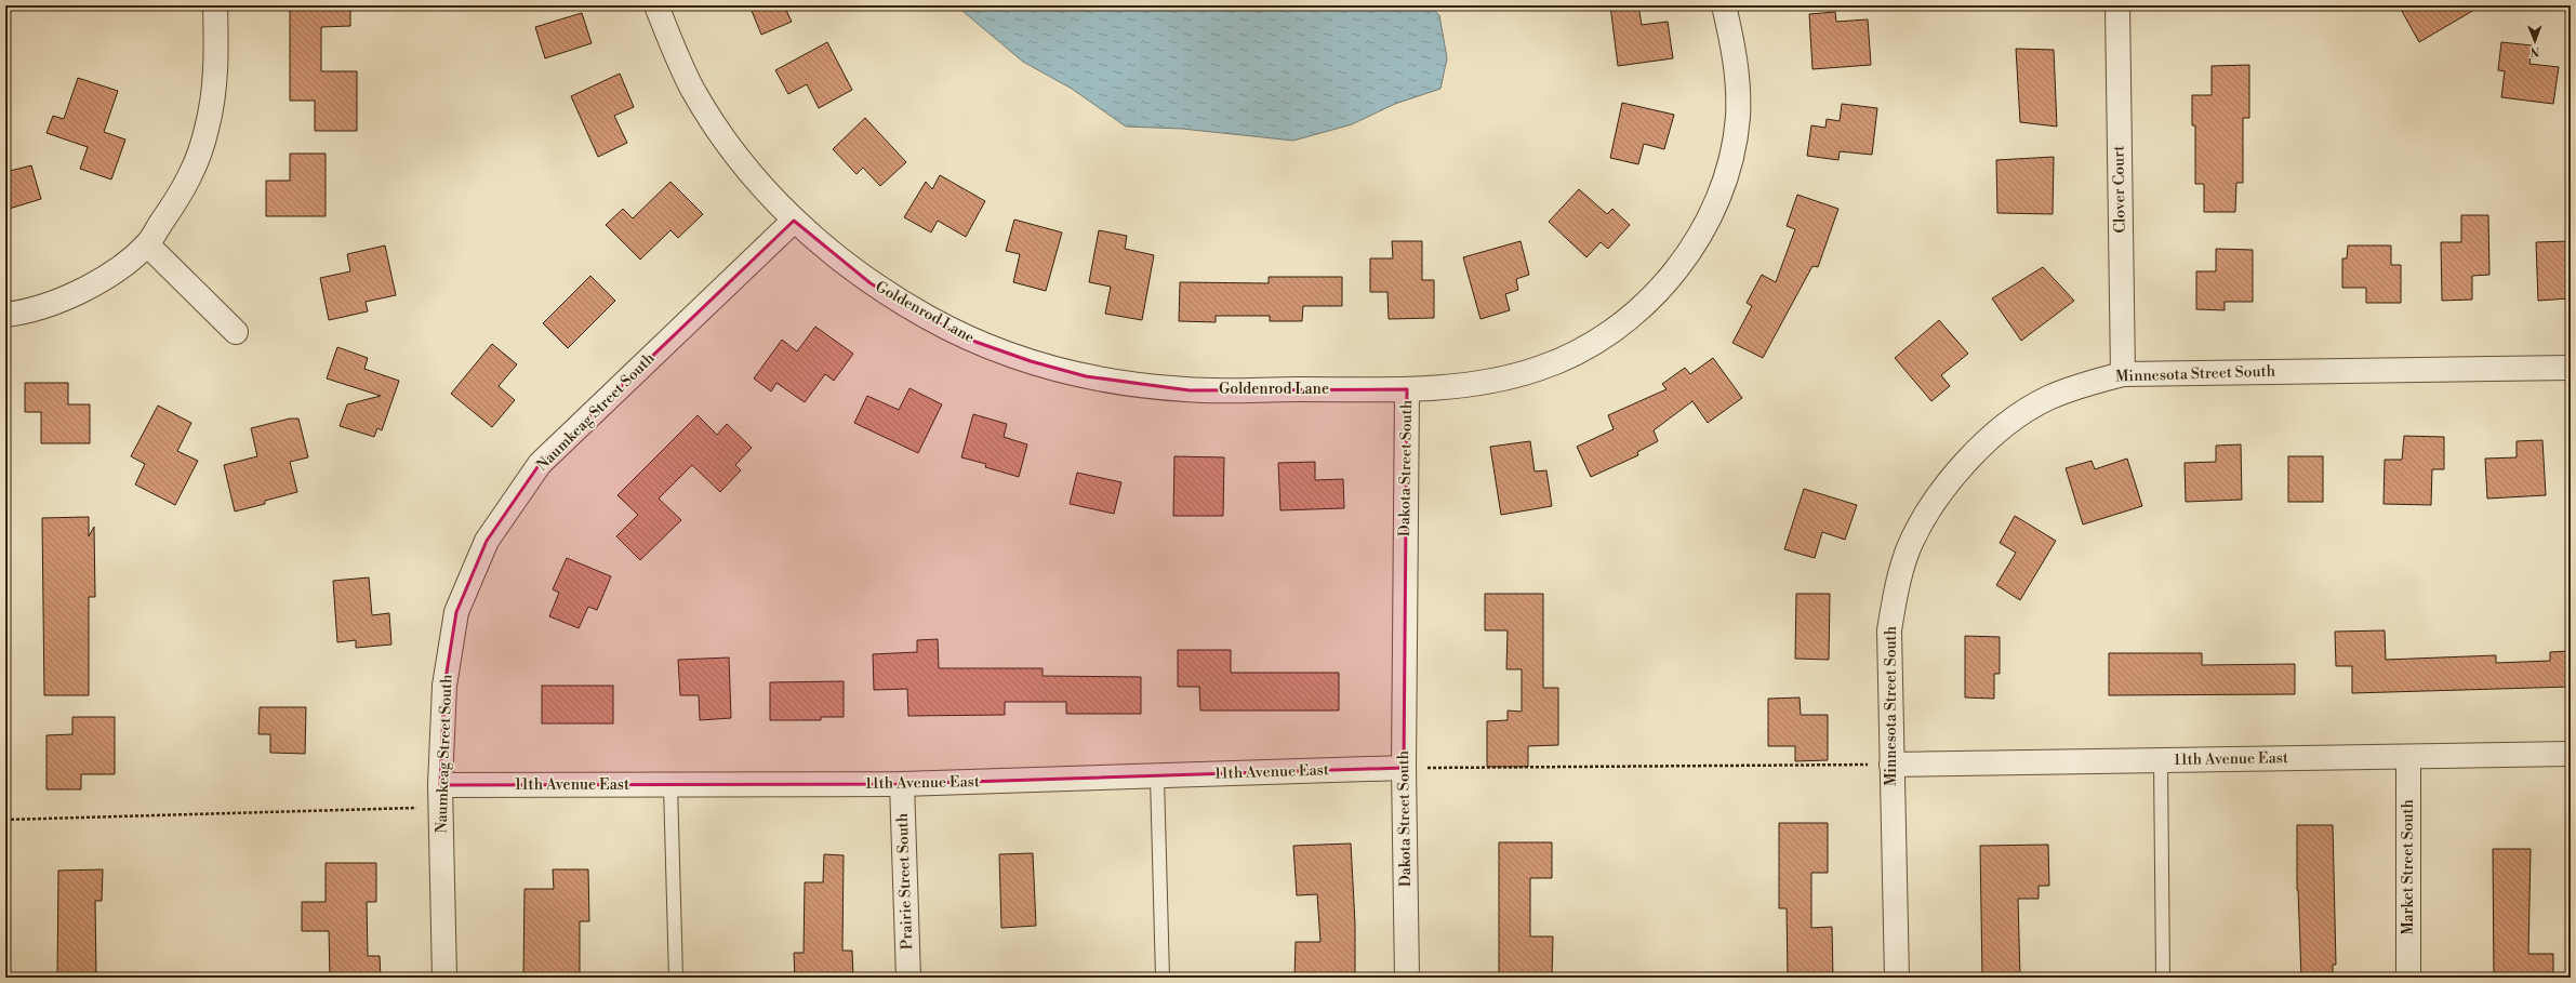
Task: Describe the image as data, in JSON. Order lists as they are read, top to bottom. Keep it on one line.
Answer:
{"streets":{"street":["Clover Court","Goldenrod Lane","Minnesota Street South","Naumkeag Street South","Dakota Street South","11th Avenue East","Market Street South","Prairie Street South"]},"crossings":[["Clover Court","Minnesota Street South"],["Goldenrod Lane","Naumkeag Street South"],["Goldenrod Lane","Dakota Street South"],["Minnesota Street South","11th Avenue East"],["Naumkeag Street South","11th Avenue East"],["Dakota Street South","11th Avenue East"],["11th Avenue East","Market Street South"],["11th Avenue East","Prairie Street South"]],"north":"bottom"}
